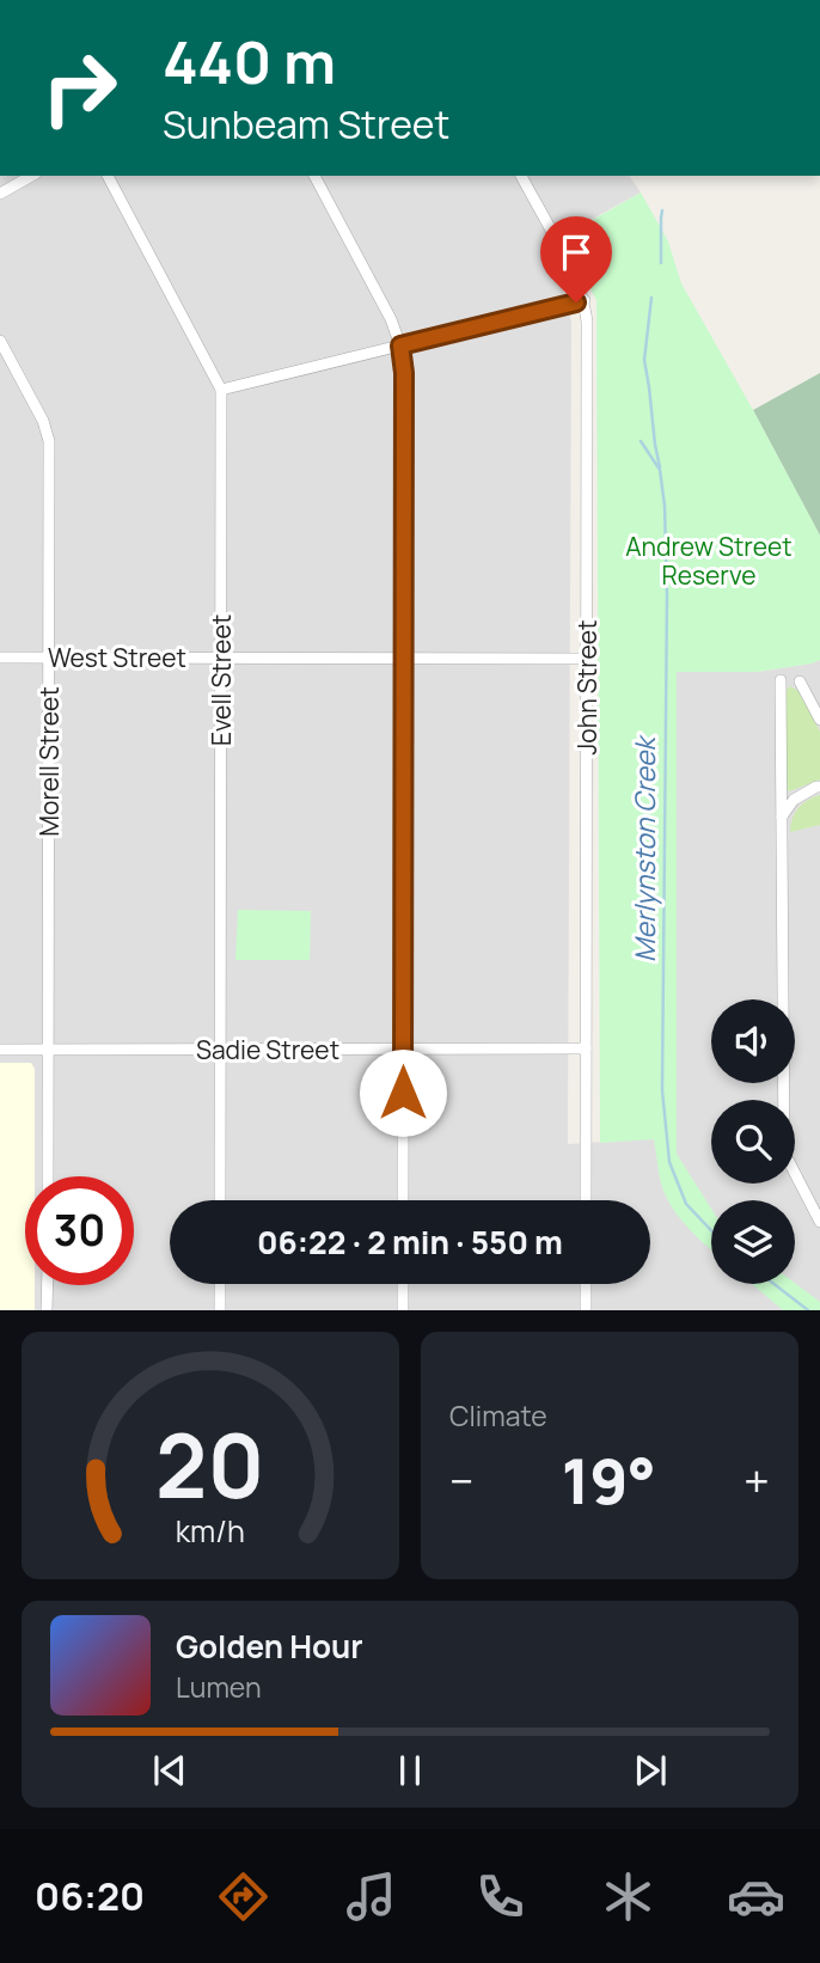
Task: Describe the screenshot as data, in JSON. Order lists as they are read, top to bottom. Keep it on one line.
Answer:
{"streets":{"street":["West Street","Evell Street","John Street","Morell Street","Sadie Street"]},"crossings":[["West Street","Evell Street"],["West Street","John Street"],["West Street","Morell Street"],["Evell Street","Sadie Street"],["John Street","Sadie Street"],["Morell Street","Sadie Street"]],"water":["Merlynston Creek"],"parks":["Andrew Street Reserve"],"page":{"turn":["440 m","Sunbeam Street"],"limit":"30","trip":"06:22 · 2 min · 550 m","tile":"Climate","heat":["−","19°","+"],"song":["Golden Hour","Lumen"],"tabs":"06:20","gauge":["20","km/h"]}}
